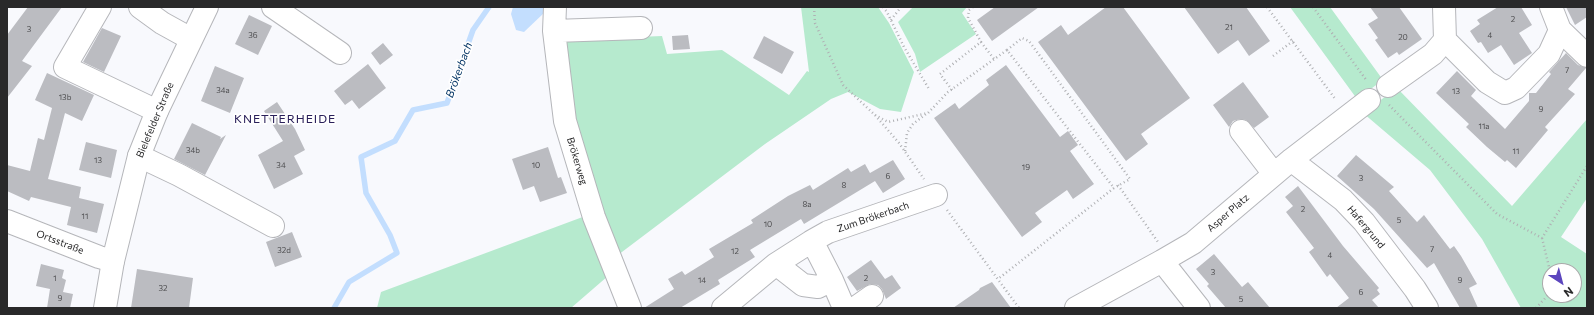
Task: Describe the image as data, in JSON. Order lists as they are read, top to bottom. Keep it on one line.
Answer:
{"streets":{"street":["Bielefelder Straße","Brökerweg","Asper Platz","Zum Brökerbach","Hafergrund","Ortsstraße"]},"crossings":[["Bielefelder Straße","Ortsstraße"],["Asper Platz","Hafergrund"]],"districts":["KNETTERHEIDE"],"water":["Brökerbach"],"house_numbers":["2","21","3","36","4","20","7","34a","13","13b","9","11a","34b","11","13","34","10","19","6","3","8","8a","2","11","5","10","7","32d","12","4","3","1","2","14","9","32","6","9","5"],"north":"bottom right"}
